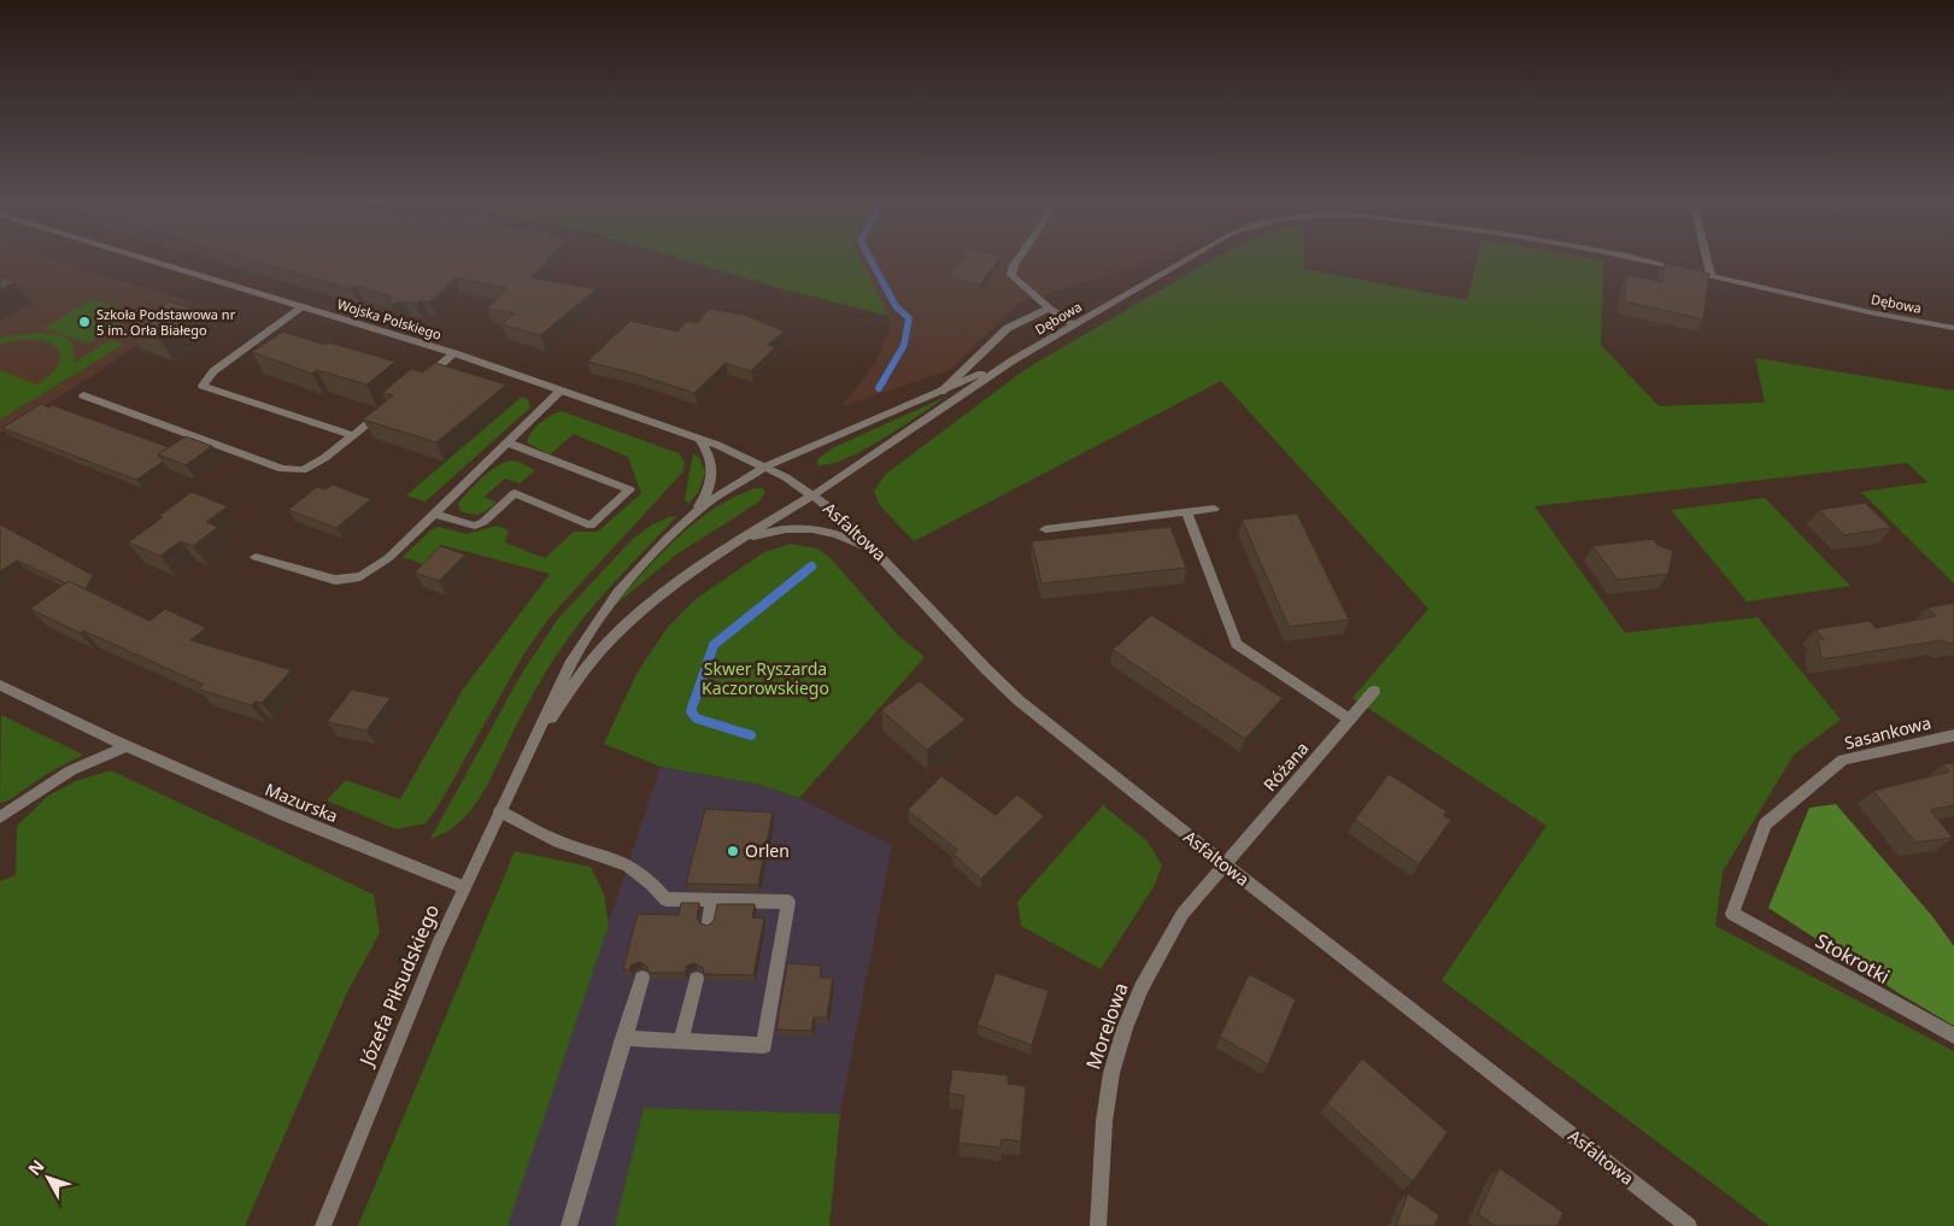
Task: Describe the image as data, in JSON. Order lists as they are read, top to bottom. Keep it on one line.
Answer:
{"streets":{"street":["Dębowa","Wojska Polskiego","Asfaltowa","Sasankowa","Różana","Mazurska","Stokrotki","Józefa Piłsudskiego","Morelowa"]},"crossings":[["Dębowa","Wojska Polskiego"],["Dębowa","Asfaltowa"],["Dębowa","Józefa Piłsudskiego"],["Wojska Polskiego","Asfaltowa"],["Wojska Polskiego","Józefa Piłsudskiego"],["Asfaltowa","Różana"],["Asfaltowa","Józefa Piłsudskiego"],["Asfaltowa","Morelowa"],["Sasankowa","Stokrotki"],["Różana","Morelowa"],["Mazurska","Józefa Piłsudskiego"]],"parks":["Skwer Ryszarda Kaczorowskiego"],"places":["Szkoła Podstawowa nr 5 im. Orła Białego","Orlen"],"north":"top left"}
